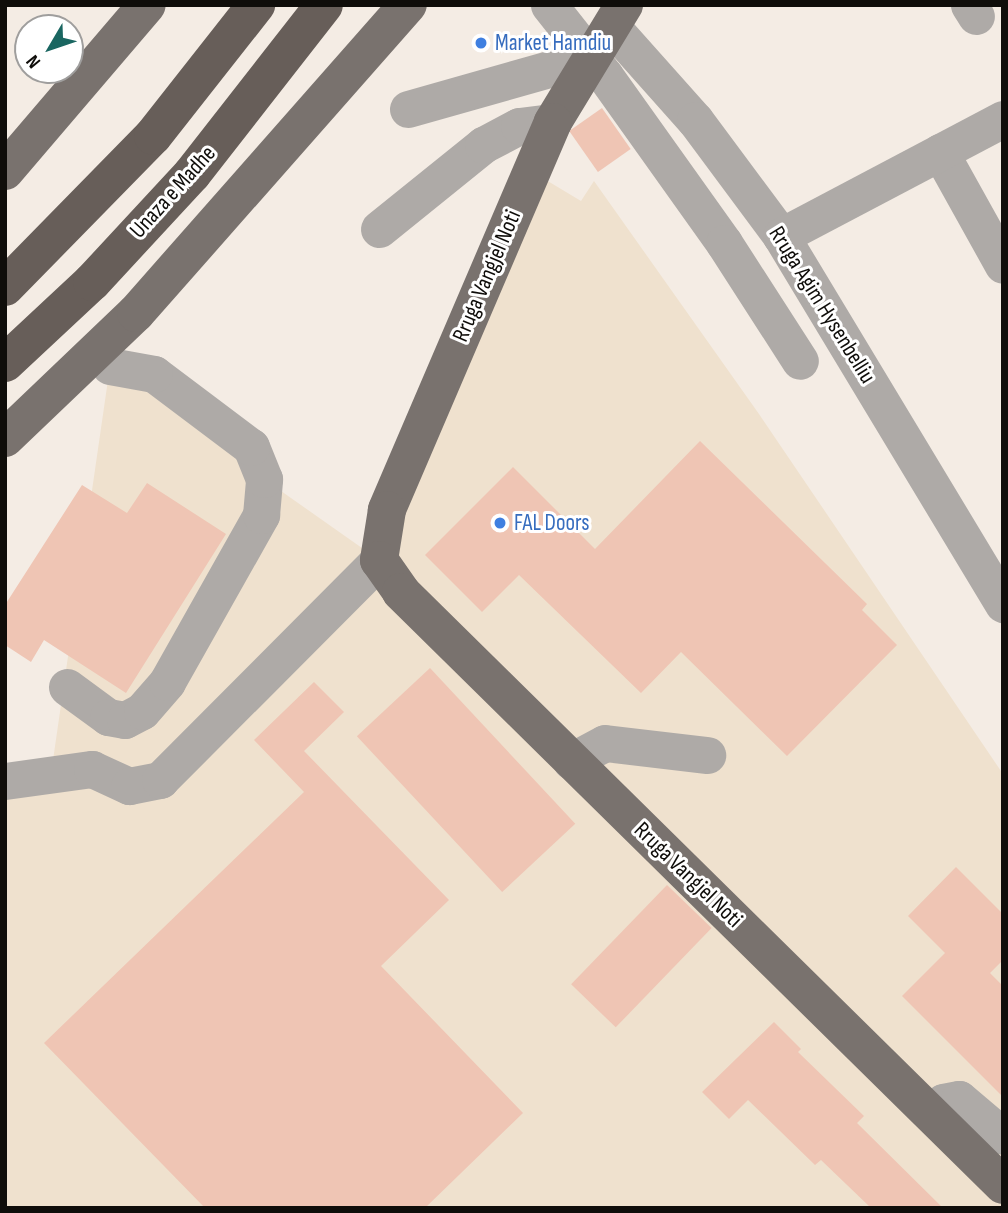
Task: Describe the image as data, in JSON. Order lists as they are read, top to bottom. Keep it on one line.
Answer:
{"streets":{"highway":["Unaza e Madhe"],"main road":["Rruga Vangjel Noti"],"street":["Rruga Agim Hysenbelliu"]},"crossings":[["Rruga Vangjel Noti","Rruga Agim Hysenbelliu"]],"places":["Market Hamdiu","FAL Doors"],"north":"bottom left"}
